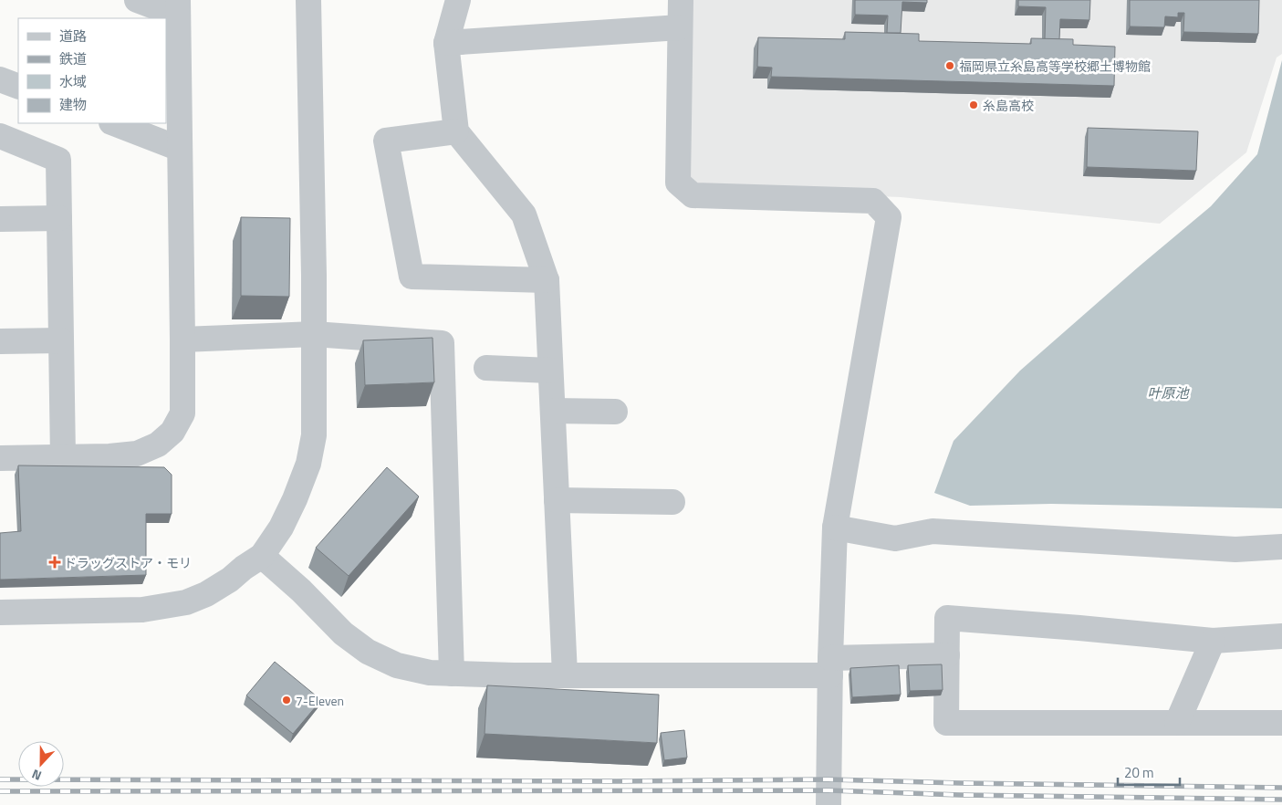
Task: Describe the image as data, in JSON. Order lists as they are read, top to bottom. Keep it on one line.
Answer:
{"water":["叶原池"],"places":{"other":["福岡県立糸島高等学校郷土博物館","糸島高校","7-Eleven"],"health":["ドラッグストア・モリ"]},"legend":["道路","鉄道","水域","建物"],"scale_bar":"20 m","north":"bottom"}
